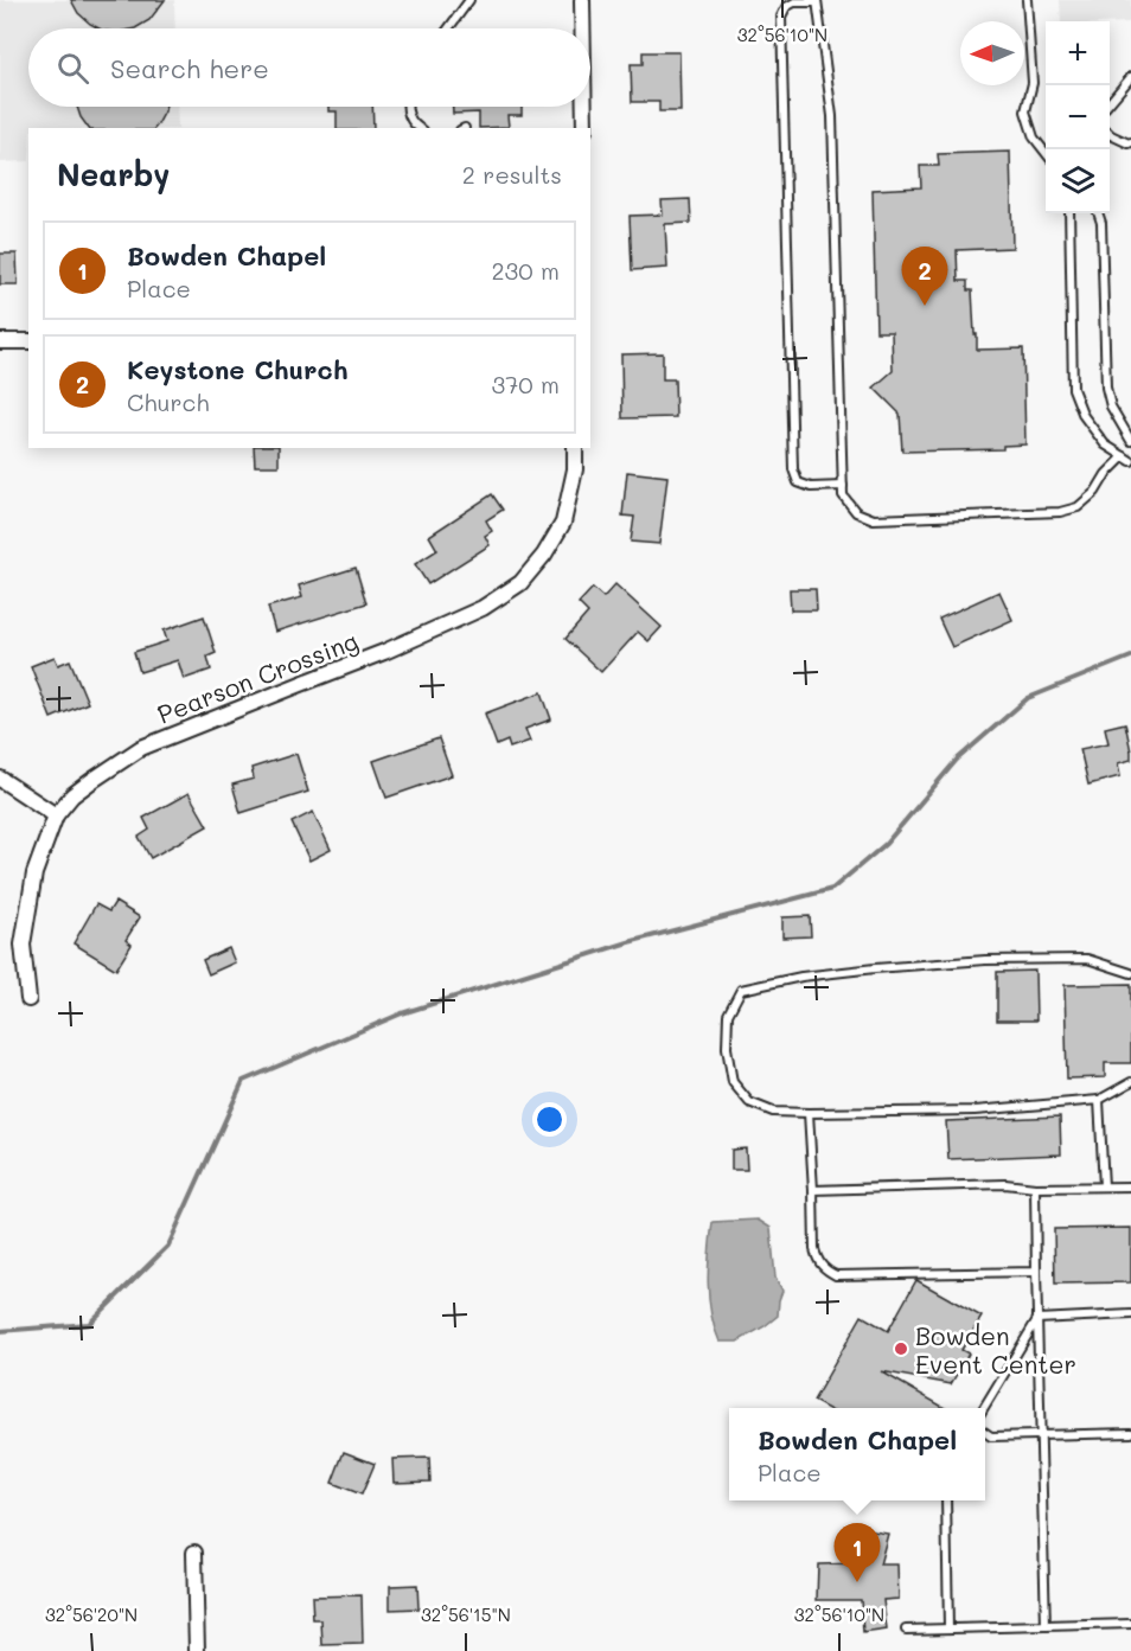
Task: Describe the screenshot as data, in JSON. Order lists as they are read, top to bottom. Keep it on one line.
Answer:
{"streets":{"street":["Pearson Crossing"]},"places":["Bowden Event Center"],"north":"left","page":{"map_buttons":["+","−"],"search":"Search here","heading":["Nearby","2 results"],"list":[{"mark":"1","name":"Bowden Chapel","note":"Place","value":"230 m"},{"mark":"2","name":"Keystone Church","note":"Church","value":"370 m"}],"pins":["2","1"],"popup":["Bowden Chapel","Place"]},"coordinates":["32°56'10\"N","32°56'20\"N","32°56'15\"N"]}
